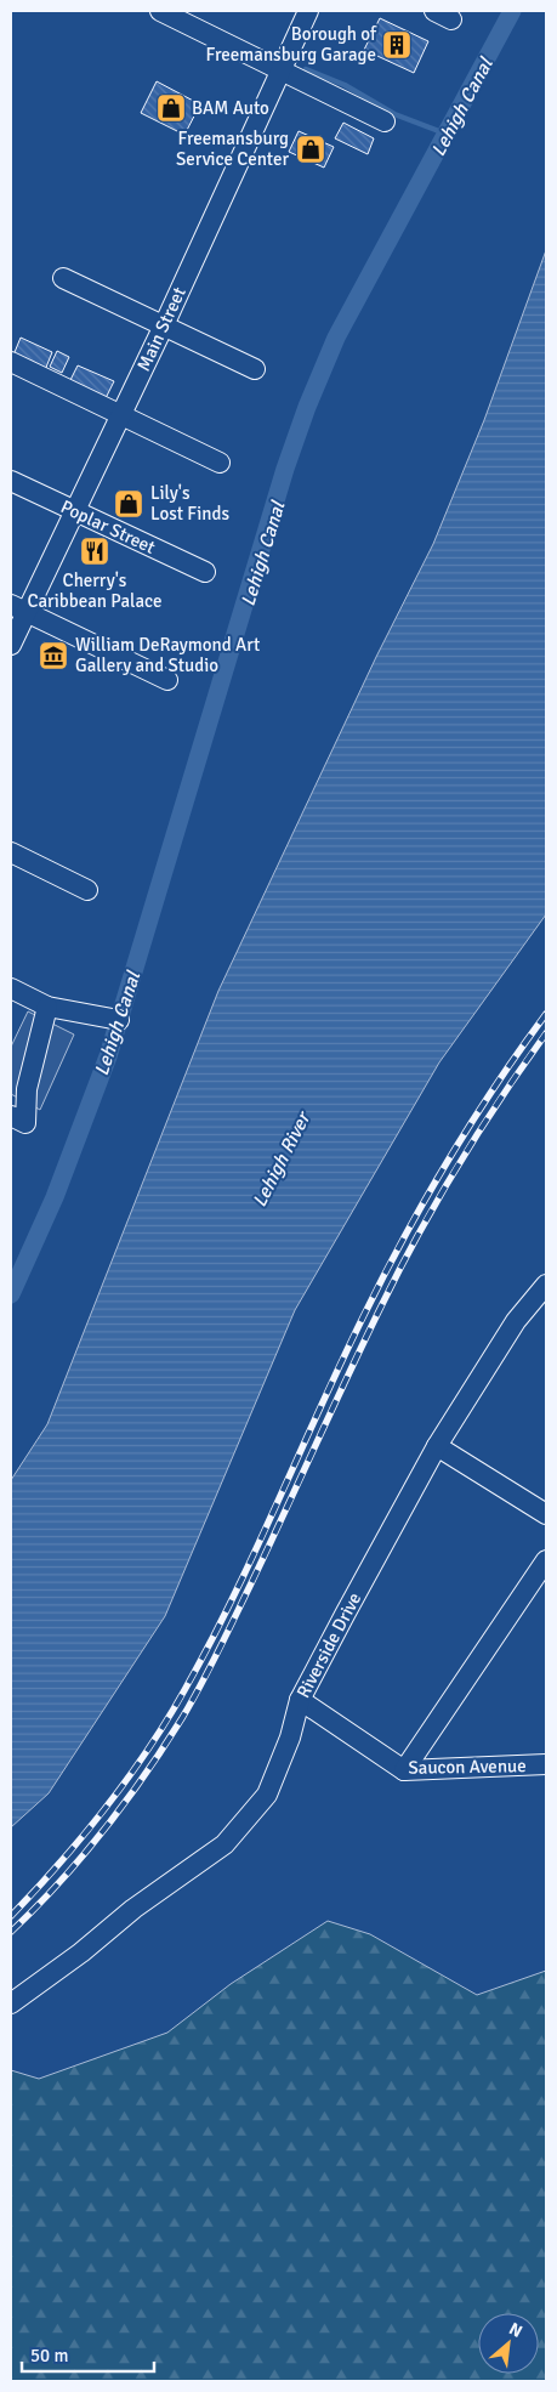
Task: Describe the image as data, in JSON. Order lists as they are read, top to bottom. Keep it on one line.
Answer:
{"streets":{"street":["Main Street","Poplar Street","Riverside Drive","Saucon Avenue"]},"crossings":[["Main Street","Poplar Street"],["Riverside Drive","Saucon Avenue"]],"water":["Lehigh Canal","Lehigh River"],"places":{"building":["Borough of Freemansburg Garage"],"shop":["BAM Auto","Freemansburg Service Center","Lily's Lost Finds"],"restaurant":["Cherry's Caribbean Palace"],"museum":["William DeRaymond Art Gallery and Studio"]},"scale_bar":"50 m","north":"top right"}
